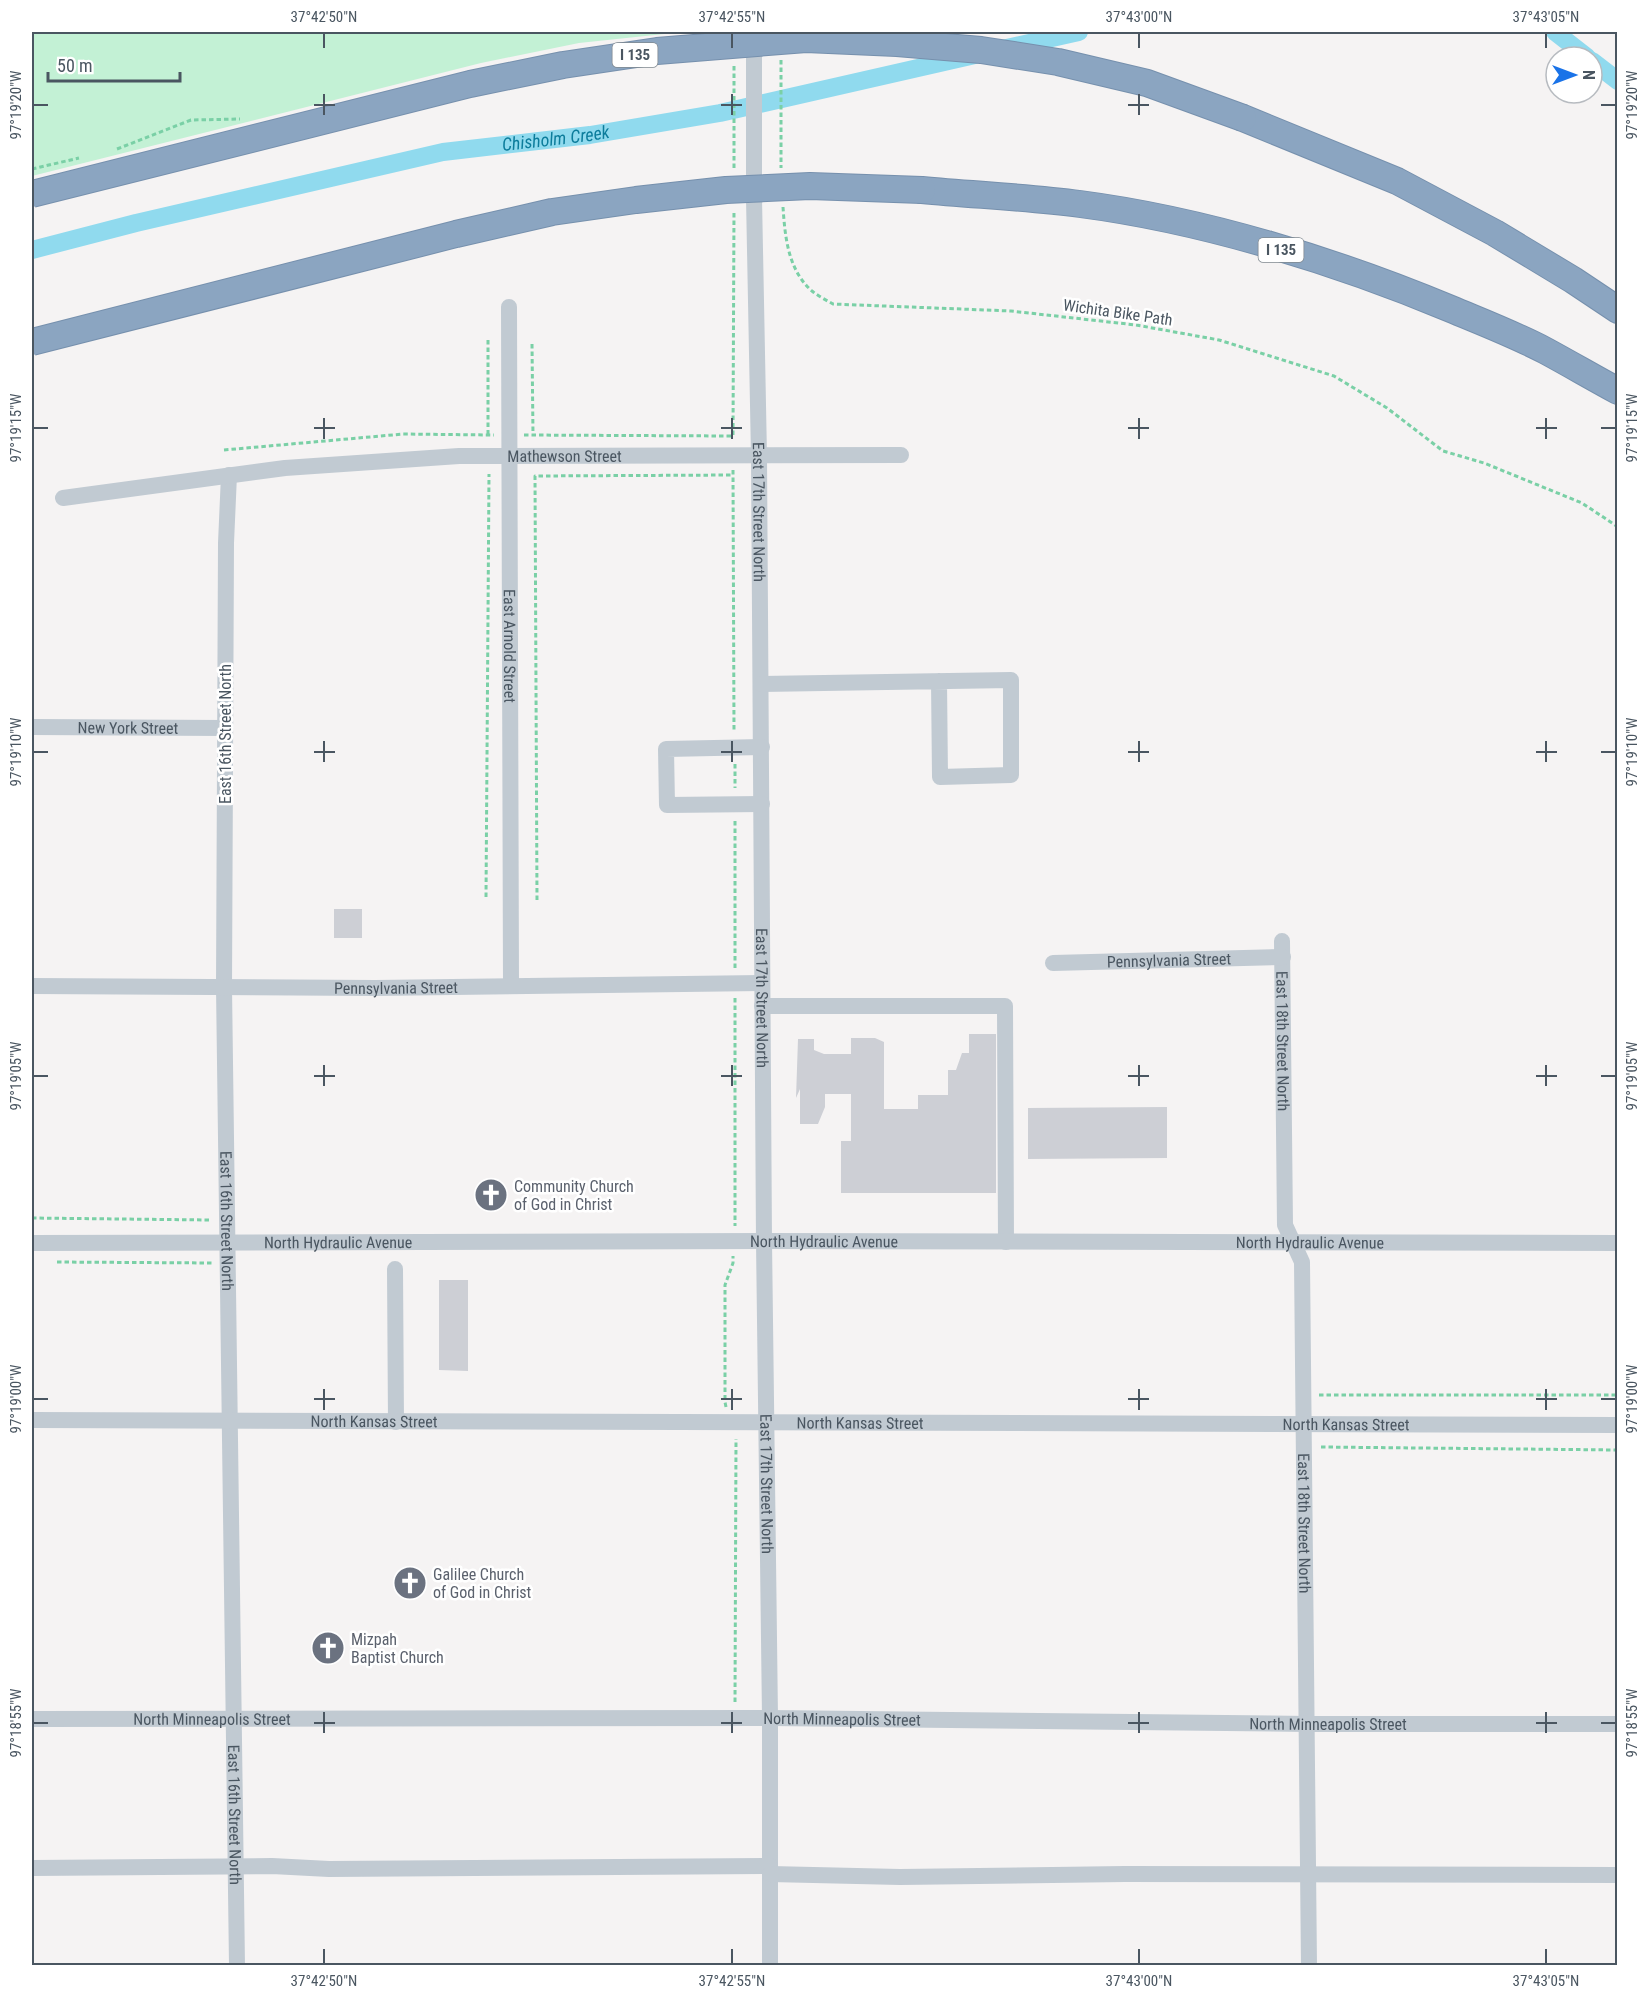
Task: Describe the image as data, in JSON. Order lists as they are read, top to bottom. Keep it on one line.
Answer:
{"streets":{"highway":["I 135"],"street":["Mathewson Street","East 17th Street North","East Arnold Street","New York Street","East 16th Street North","Pennsylvania Street","East 18th Street North","North Hydraulic Avenue","North Kansas Street","North Minneapolis Street"],"path":["Wichita Bike Path"]},"crossings":[["Mathewson Street","East 17th Street North"],["Mathewson Street","East Arnold Street"],["Mathewson Street","East 16th Street North"],["East 17th Street North","Pennsylvania Street"],["East 17th Street North","North Hydraulic Avenue"],["East 17th Street North","North Kansas Street"],["East 17th Street North","North Minneapolis Street"],["East Arnold Street","Pennsylvania Street"],["New York Street","East 16th Street North"],["East 16th Street North","Pennsylvania Street"],["East 16th Street North","North Hydraulic Avenue"],["East 16th Street North","North Kansas Street"],["East 16th Street North","North Minneapolis Street"],["Pennsylvania Street","East 18th Street North"],["East 18th Street North","North Hydraulic Avenue"],["East 18th Street North","North Kansas Street"],["East 18th Street North","North Minneapolis Street"]],"water":["Chisholm Creek"],"places":{"church":["Community Church of God in Christ","Galilee Church of God in Christ","Mizpah Baptist Church"]},"scale_bar":"50 m","north":"right","coordinates":["37°42'50\"N","37°42'55\"N","37°43'00\"N","37°43'05\"N","97°19'20\"W","97°19'15\"W","97°19'10\"W","97°19'05\"W","97°19'00\"W","97°18'55\"W"]}
